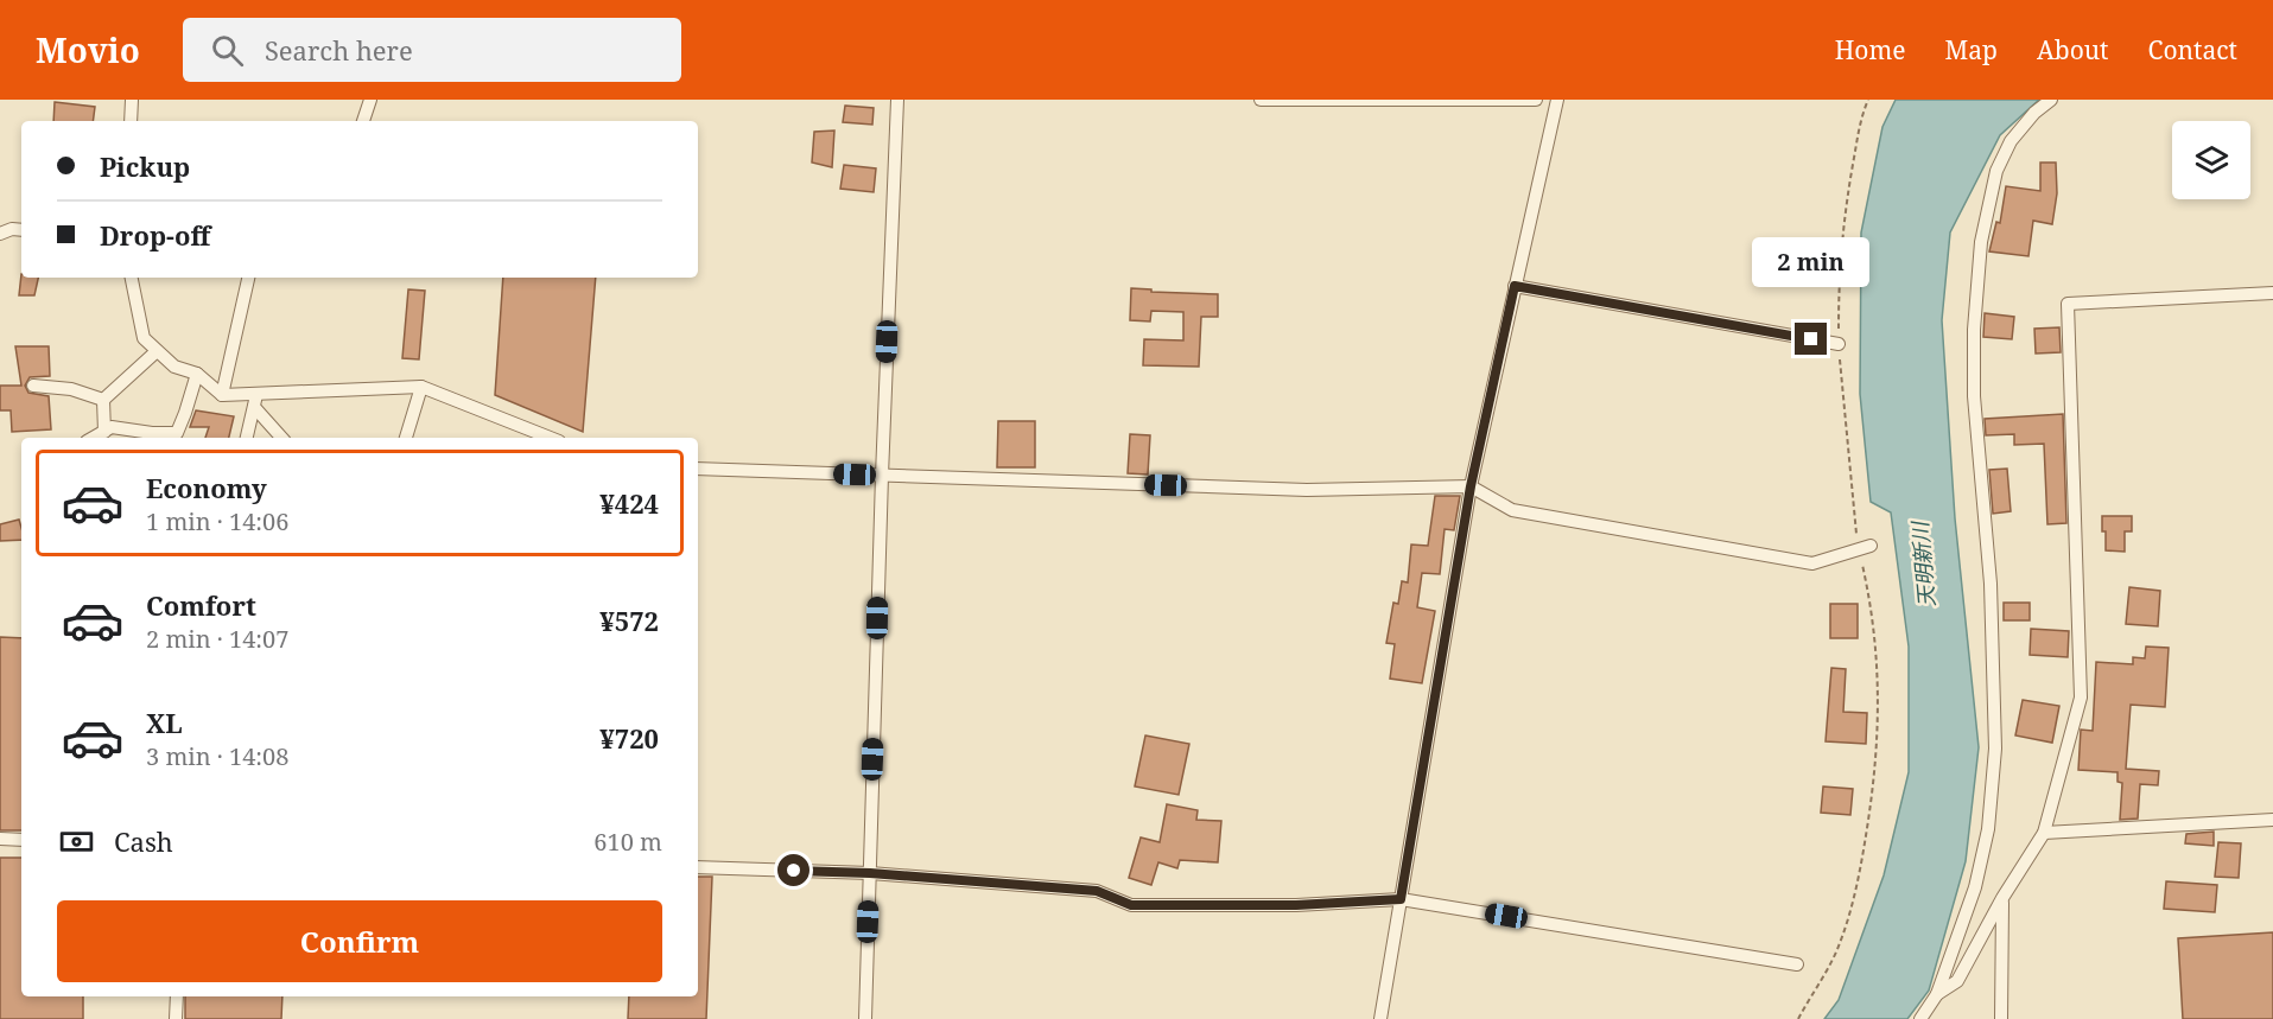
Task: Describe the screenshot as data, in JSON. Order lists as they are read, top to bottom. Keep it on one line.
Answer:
{"water":["天明新川"],"page":{"header":"Movio","search":"Search here","nav":["Home","Map","About","Contact"],"banner":["Pickup","Drop-off"],"bubble":"2 min","list":[{"name":"Economy","note":"1 min · 14:06","value":"¥424"},{"name":"Comfort","note":"2 min · 14:07","value":"¥572"},{"name":"XL","note":"3 min · 14:08","value":"¥720"}],"pay":["Cash","610 m"],"buttons":"Confirm"}}
